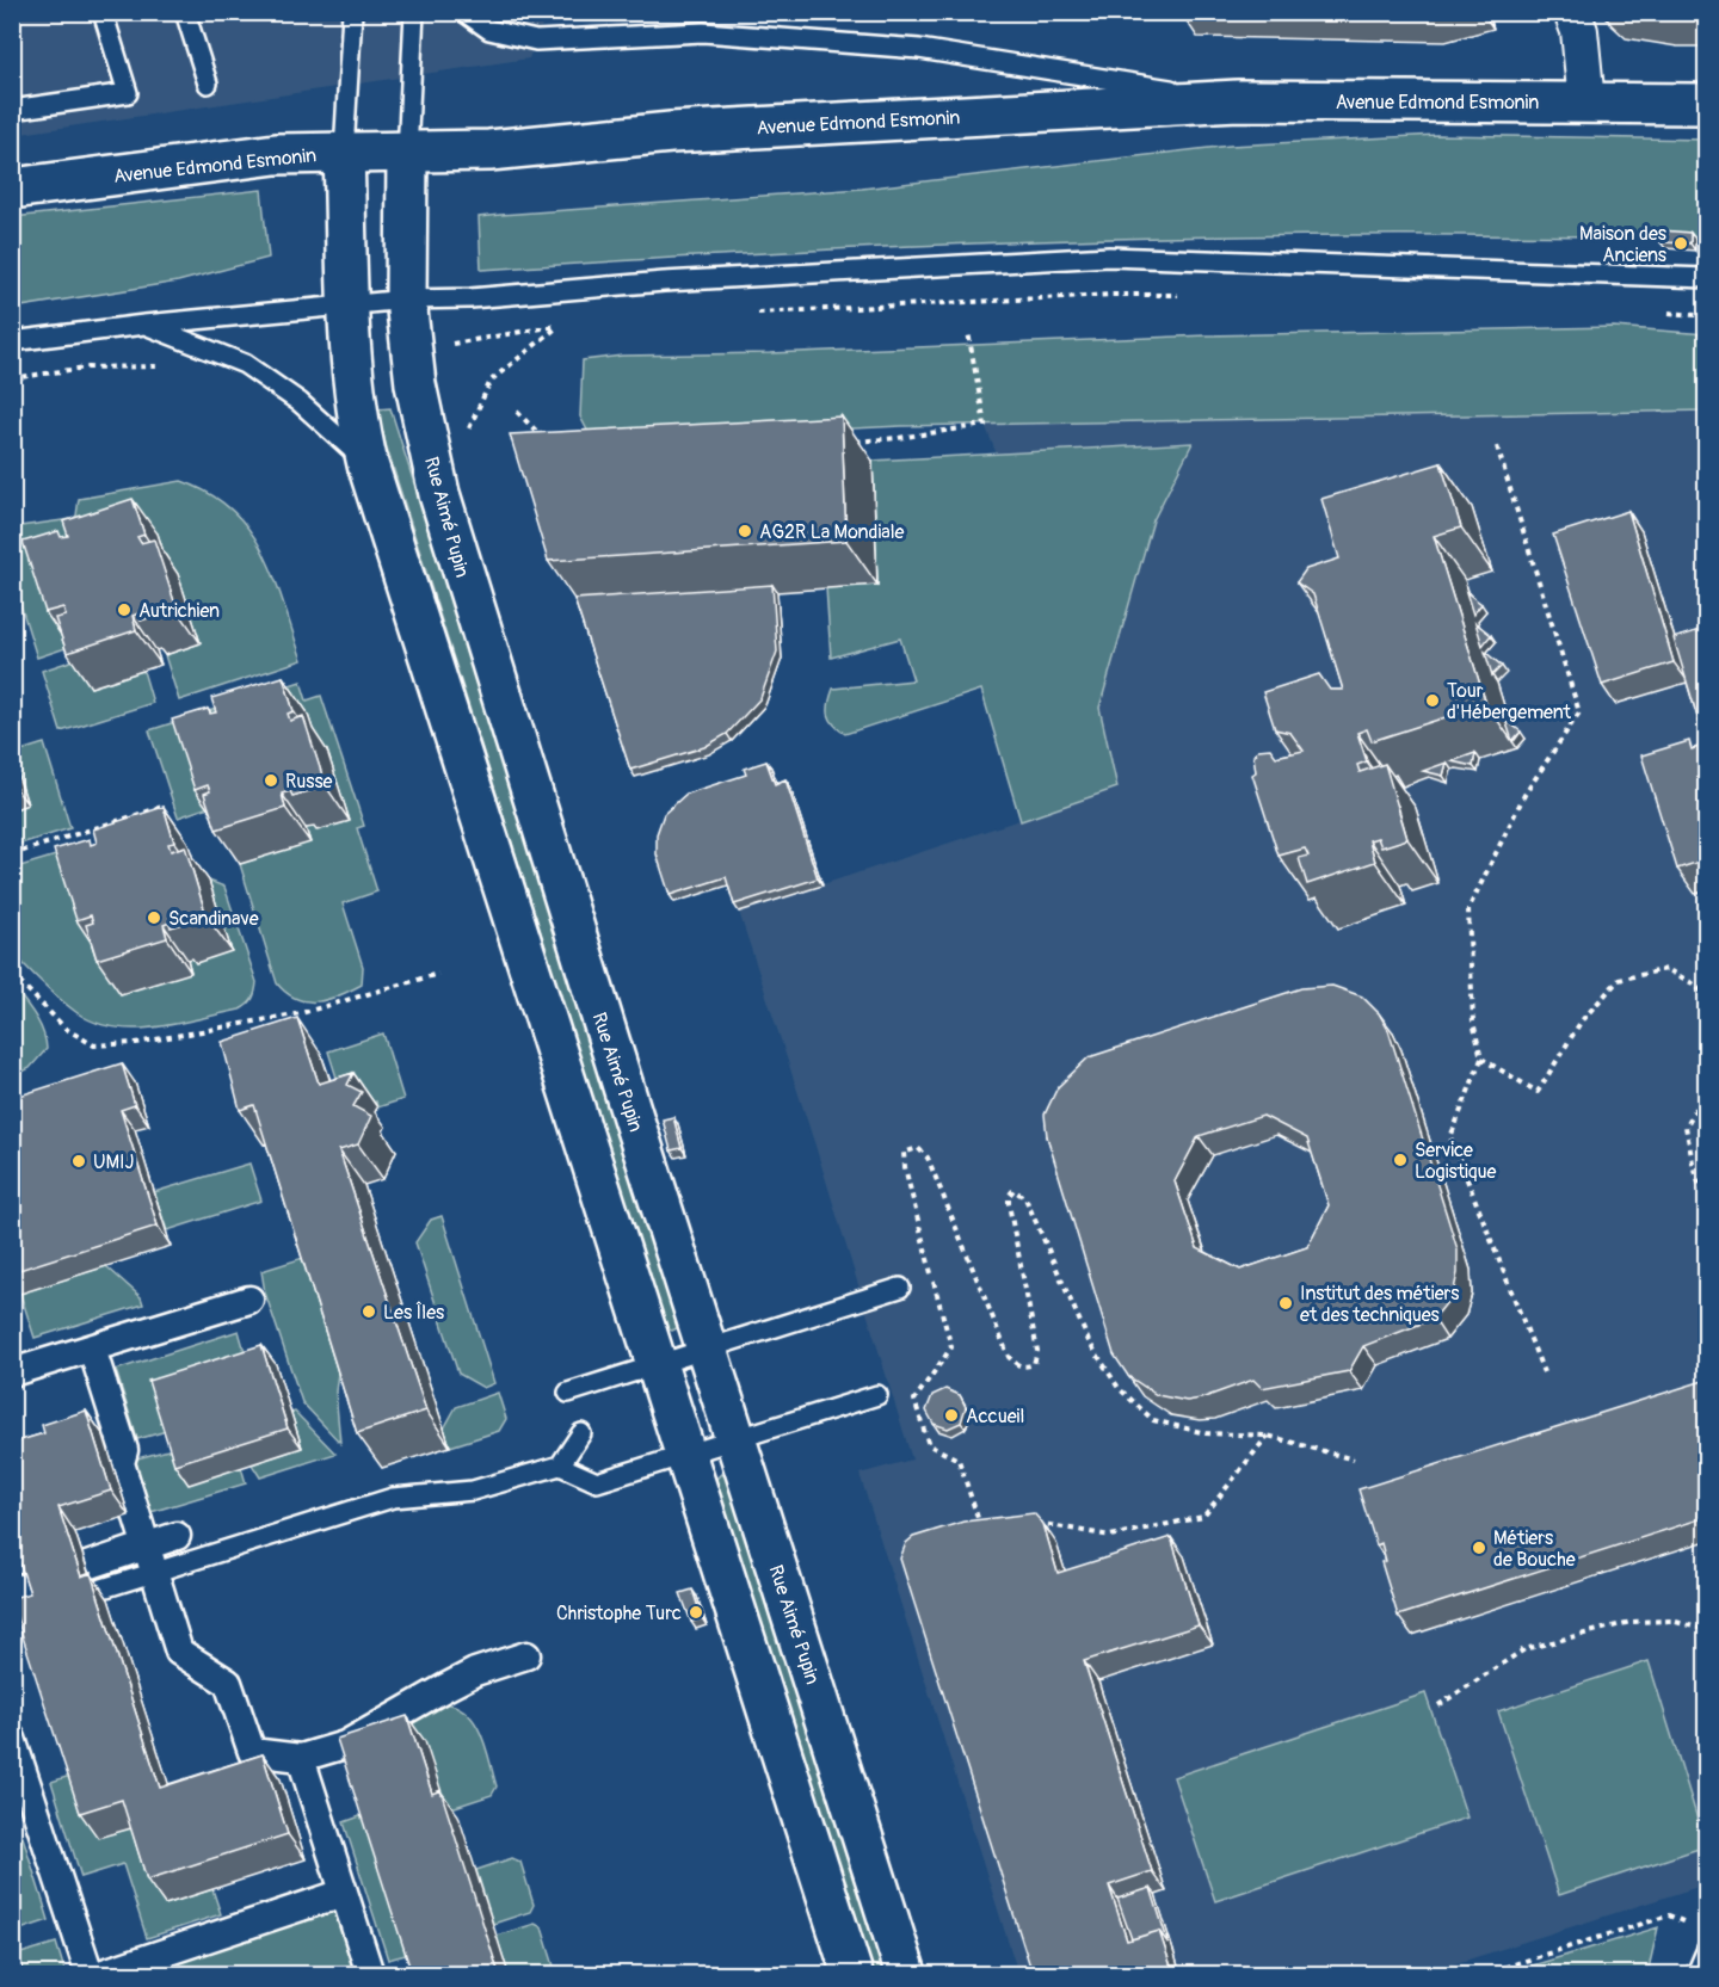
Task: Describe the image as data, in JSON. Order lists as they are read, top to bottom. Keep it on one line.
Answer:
{"streets":{"street":["Avenue Edmond Esmonin","Rue Aimé Pupin"]},"crossings":[["Avenue Edmond Esmonin","Rue Aimé Pupin"]],"places":["Maison des Anciens","AG2R La Mondiale","Autrichien","Tour d'Hébergement","Russe","Scandinave","Service Logistique","UMIJ","Institut des métiers et des techniques","Les Îles","Accueil","Métiers de Bouche","Christophe Turc"]}
